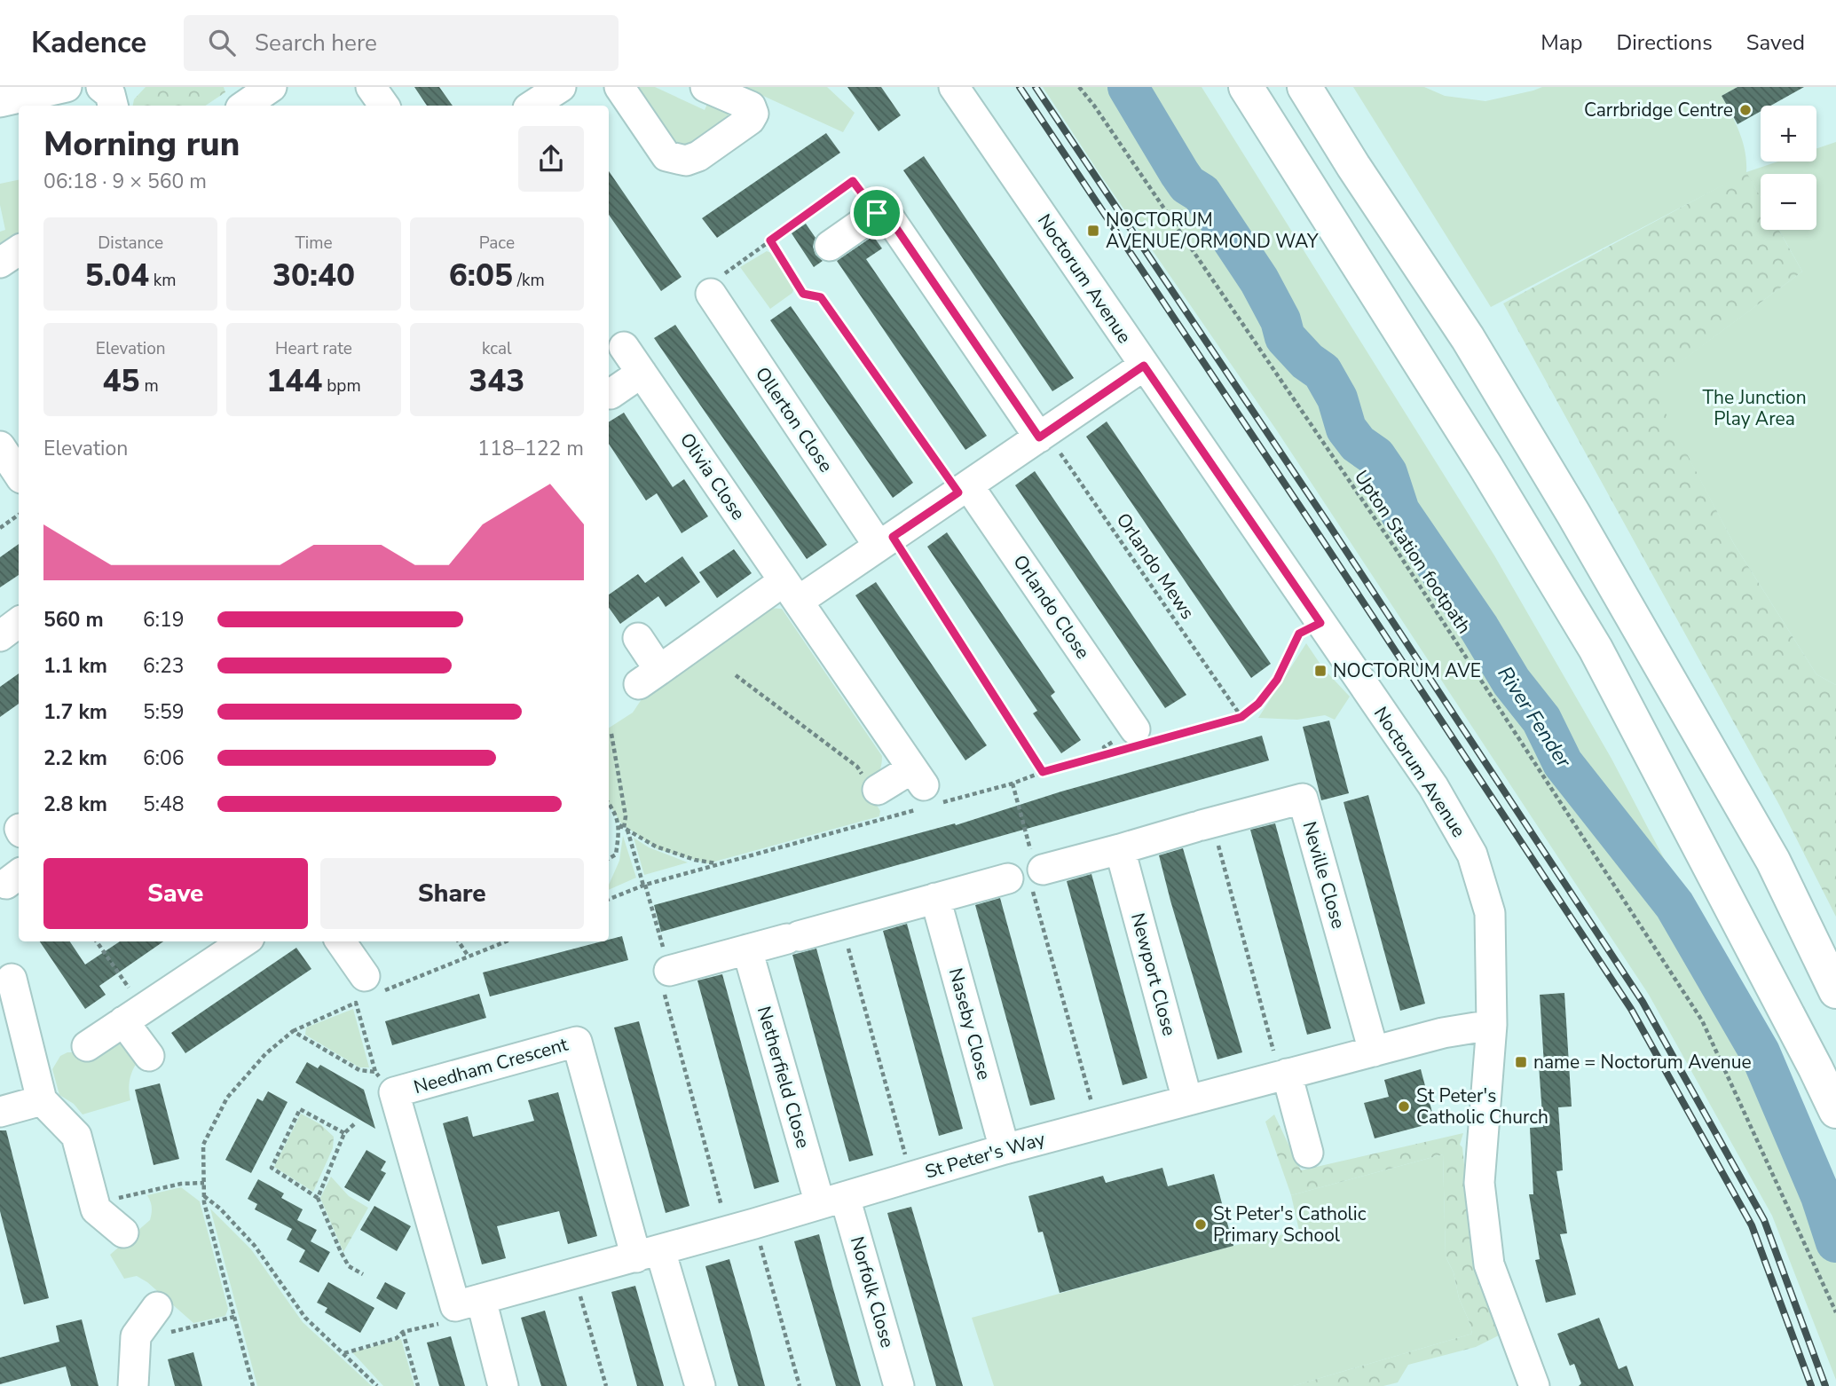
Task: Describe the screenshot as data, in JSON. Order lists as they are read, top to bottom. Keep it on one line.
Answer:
{"streets":{"street":["Noctorum Avenue","Ollerton Close","Olivia Close","Orlando Close","Neville Close","Newport Close","Naseby Close","Needham Crescent","Netherfield Close","St Peter's Way","Norfolk Close"],"path":["Upton Station footpath","Orlando Mews"]},"crossings":[["Noctorum Avenue","St Peter's Way"],["Neville Close","St Peter's Way"],["Newport Close","St Peter's Way"],["Naseby Close","St Peter's Way"],["Needham Crescent","St Peter's Way"],["Netherfield Close","St Peter's Way"],["Netherfield Close","Norfolk Close"],["St Peter's Way","Norfolk Close"]],"water":["River Fender"],"parks":["The Junction Play Area"],"places":{"other":["Carrbridge Centre","St Peter's Catholic Church","St Peter's Catholic Primary School"],"transit":["NOCTORUM AVENUE/ORMOND WAY","NOCTORUM AVE","name = Noctorum Avenue"]},"page":{"header":"Kadence","search":"Search here","nav":["Map","Directions","Saved"],"map_buttons":["+","−"],"heading":["Morning run","06:18 · 9 × 560 m"],"stats":[["Distance","5.04 km"],["Time","30:40"],["Pace","6:05 /km"],["Elevation","45 m"],["Heart rate","144 bpm"],["kcal","343"]],"chart":["Elevation","118–122 m"],"list":[{"name":"560 m","note":"6:19"},{"name":"1.1 km","note":"6:23"},{"name":"1.7 km","note":"5:59"},{"name":"2.2 km","note":"6:06"},{"name":"2.8 km","note":"5:48"}],"buttons":["Save","Share"]}}
